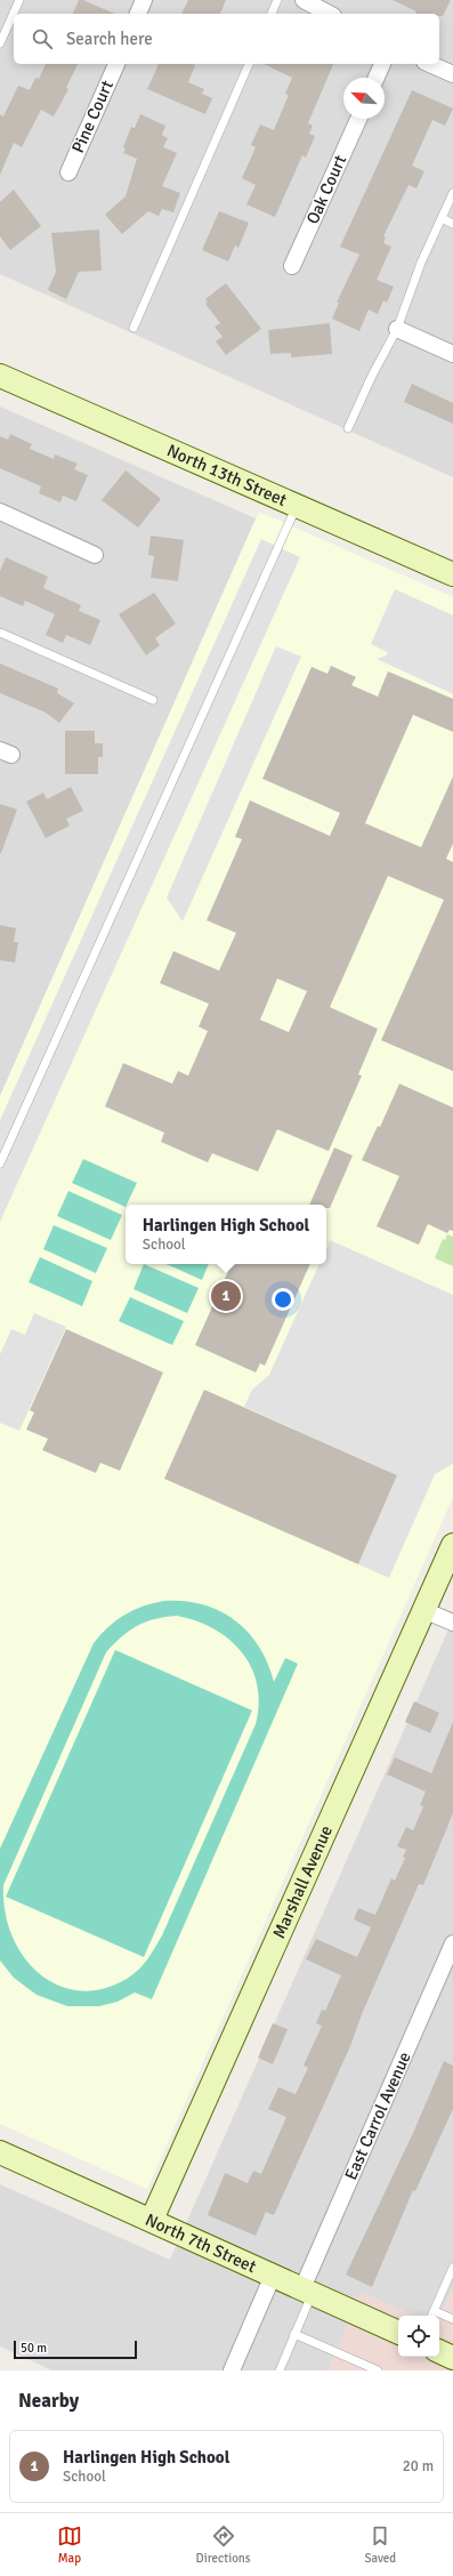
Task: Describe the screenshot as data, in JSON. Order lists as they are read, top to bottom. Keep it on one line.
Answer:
{"streets":{"street":["Pine Court","Oak Court","North 13th Street","Marshall Avenue","East Carrol Avenue","North 7th Street"]},"crossings":[["Marshall Avenue","North 7th Street"],["East Carrol Avenue","North 7th Street"]],"scale_bar":"50 m","north":"top left","page":{"search":"Search here","popup":["Harlingen High School","School"],"pins":"1","scale":"50 m","heading":"Nearby","list":[{"mark":"1","name":"Harlingen High School","note":"School","value":"20 m"}],"nav":["Map","Directions","Saved"]}}
